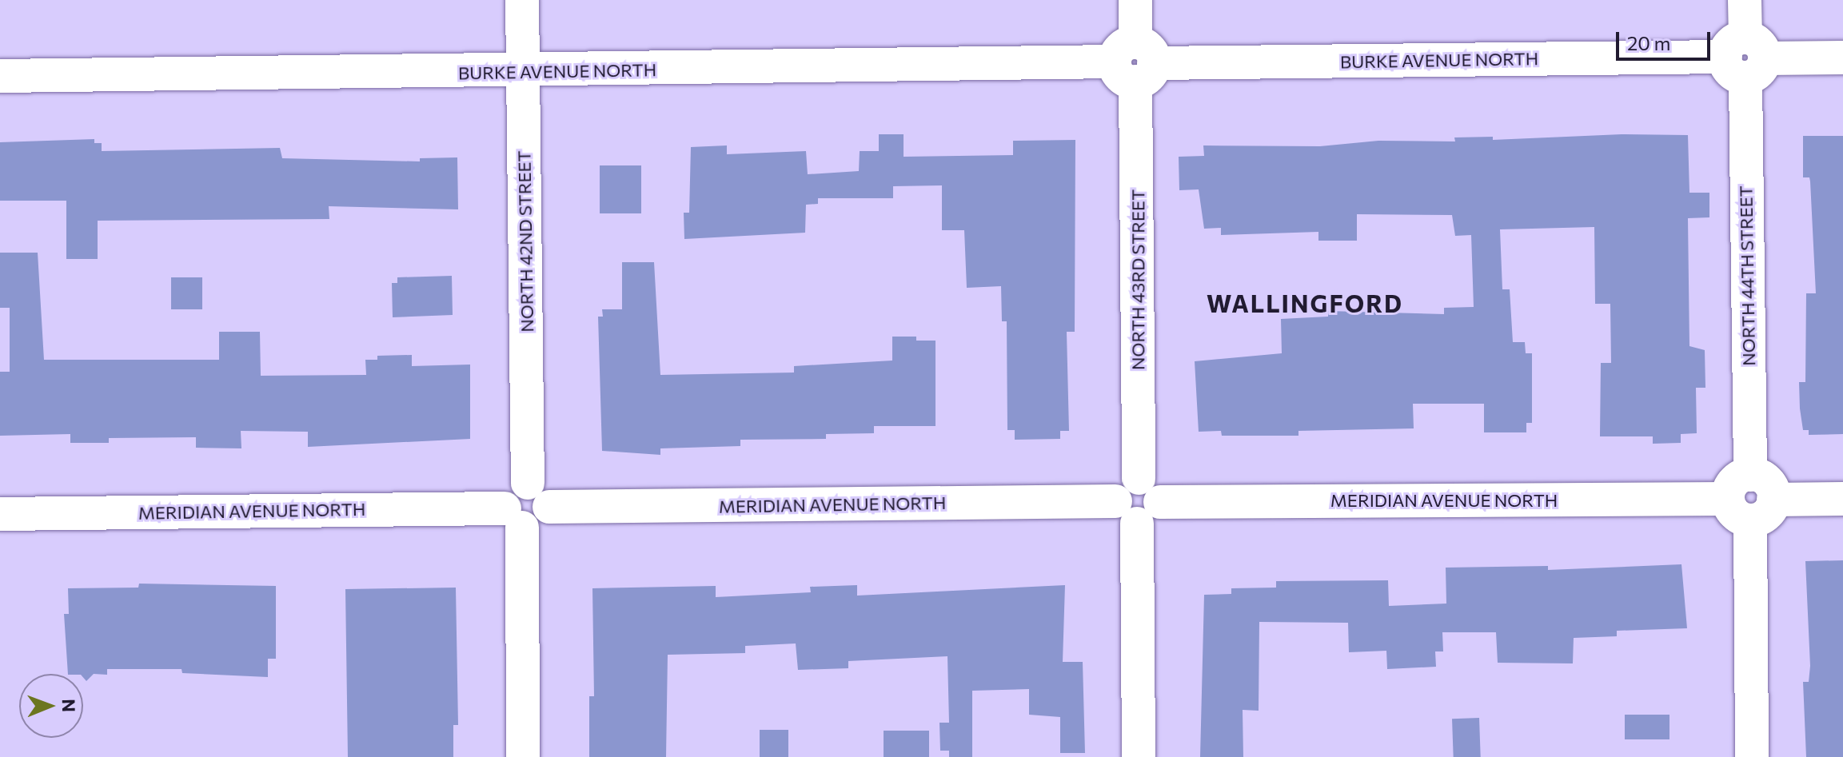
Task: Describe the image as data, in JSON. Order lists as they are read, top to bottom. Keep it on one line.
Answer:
{"streets":{"street":["BURKE AVENUE NORTH","NORTH 42ND STREET","NORTH 44TH STREET","NORTH 43RD STREET","MERIDIAN AVENUE NORTH"]},"crossings":[["BURKE AVENUE NORTH","NORTH 42ND STREET"],["BURKE AVENUE NORTH","NORTH 44TH STREET"],["BURKE AVENUE NORTH","NORTH 43RD STREET"],["NORTH 42ND STREET","MERIDIAN AVENUE NORTH"],["NORTH 44TH STREET","MERIDIAN AVENUE NORTH"],["NORTH 43RD STREET","MERIDIAN AVENUE NORTH"]],"districts":["WALLINGFORD"],"scale_bar":"20 m","north":"right"}
